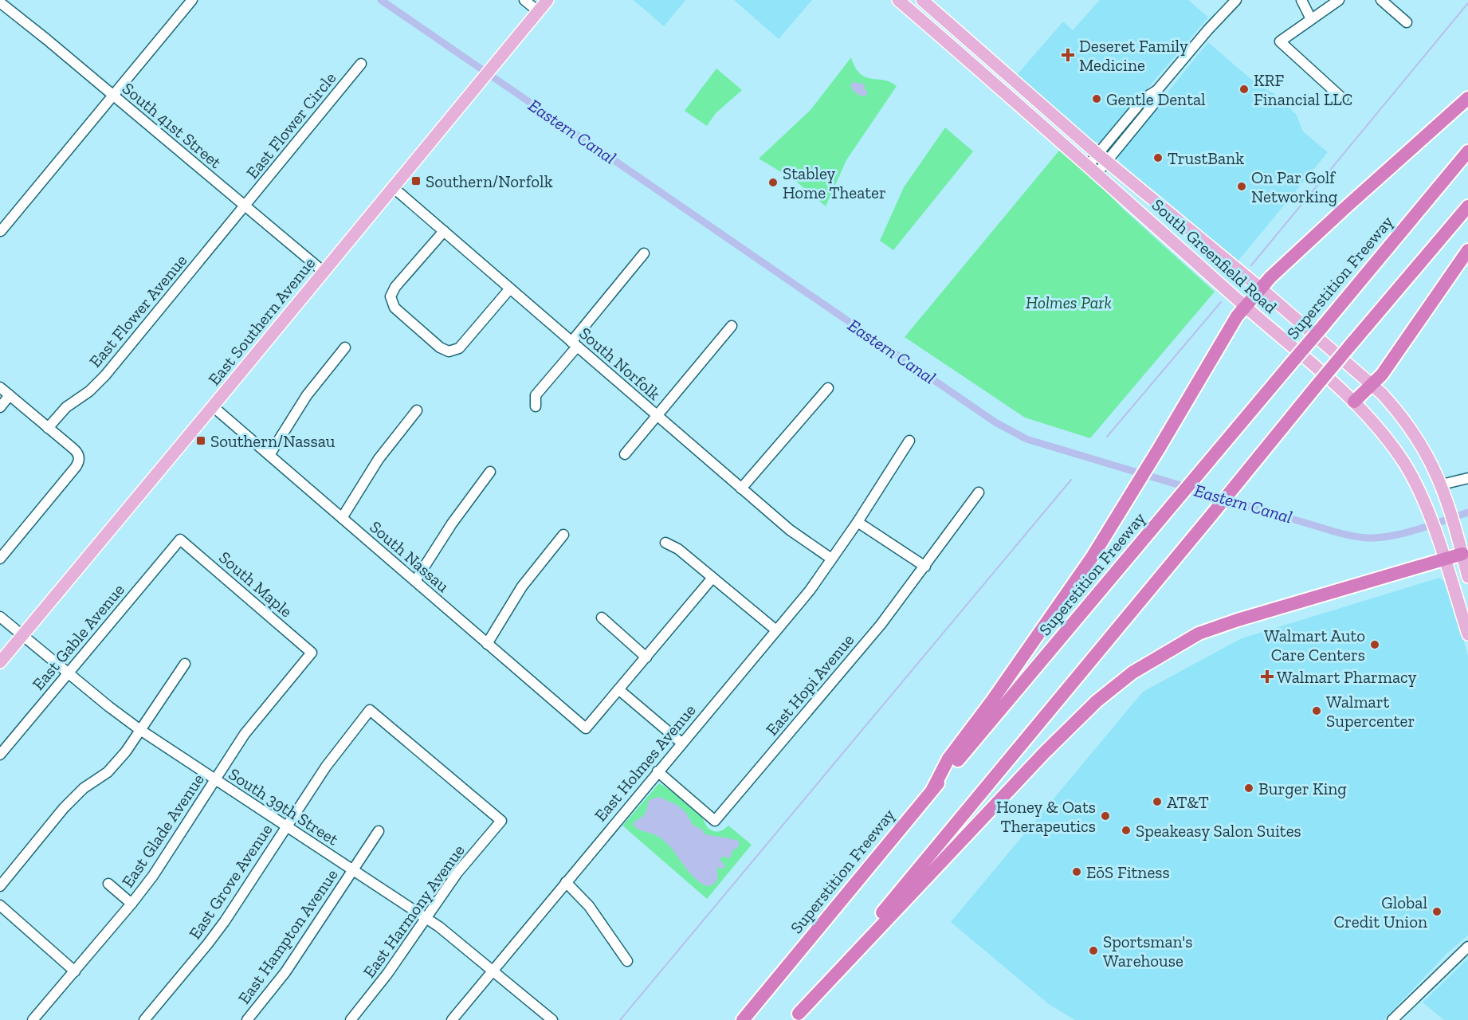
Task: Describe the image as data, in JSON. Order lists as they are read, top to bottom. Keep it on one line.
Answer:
{"streets":{"highway":["Superstition Freeway"],"main road":["South Greenfield Road","East Southern Avenue"],"street":["South 41st Street","East Flower Circle","East Flower Avenue","South Norfolk","South Nassau","South Maple","East Gable Avenue","East Hopi Avenue","East Holmes Avenue","South 39th Street","East Glade Avenue","East Grove Avenue","East Harmony Avenue","East Hampton Avenue"]},"crossings":[["South 41st Street","East Flower Circle"],["South 41st Street","East Flower Avenue"],["South 41st Street","East Southern Avenue"],["East Flower Circle","East Flower Avenue"],["East Southern Avenue","South Norfolk"],["East Southern Avenue","South Nassau"],["East Southern Avenue","South 39th Street"],["South Norfolk","East Holmes Avenue"],["South Maple","East Gable Avenue"],["South Maple","East Glade Avenue"],["East Gable Avenue","South 39th Street"],["East Hopi Avenue","East Holmes Avenue"],["East Holmes Avenue","South 39th Street"],["South 39th Street","East Glade Avenue"],["South 39th Street","East Grove Avenue"],["South 39th Street","East Harmony Avenue"],["South 39th Street","East Hampton Avenue"],["East Grove Avenue","East Harmony Avenue"]],"water":["Eastern Canal"],"parks":["Holmes Park"],"places":{"health":["Deseret Family Medicine","Walmart Pharmacy"],"other":["KRF Financial LLC","Gentle Dental","TrustBank","Stabley Home Theater","On Par Golf Networking","Walmart Auto Care Centers","Walmart Supercenter","Burger King","AT&T","Honey & Oats Therapeutics","Speakeasy Salon Suites","EōS Fitness","Global Credit Union","Sportsman's Warehouse"],"transit":["Southern/Norfolk","Southern/Nassau"]}}
